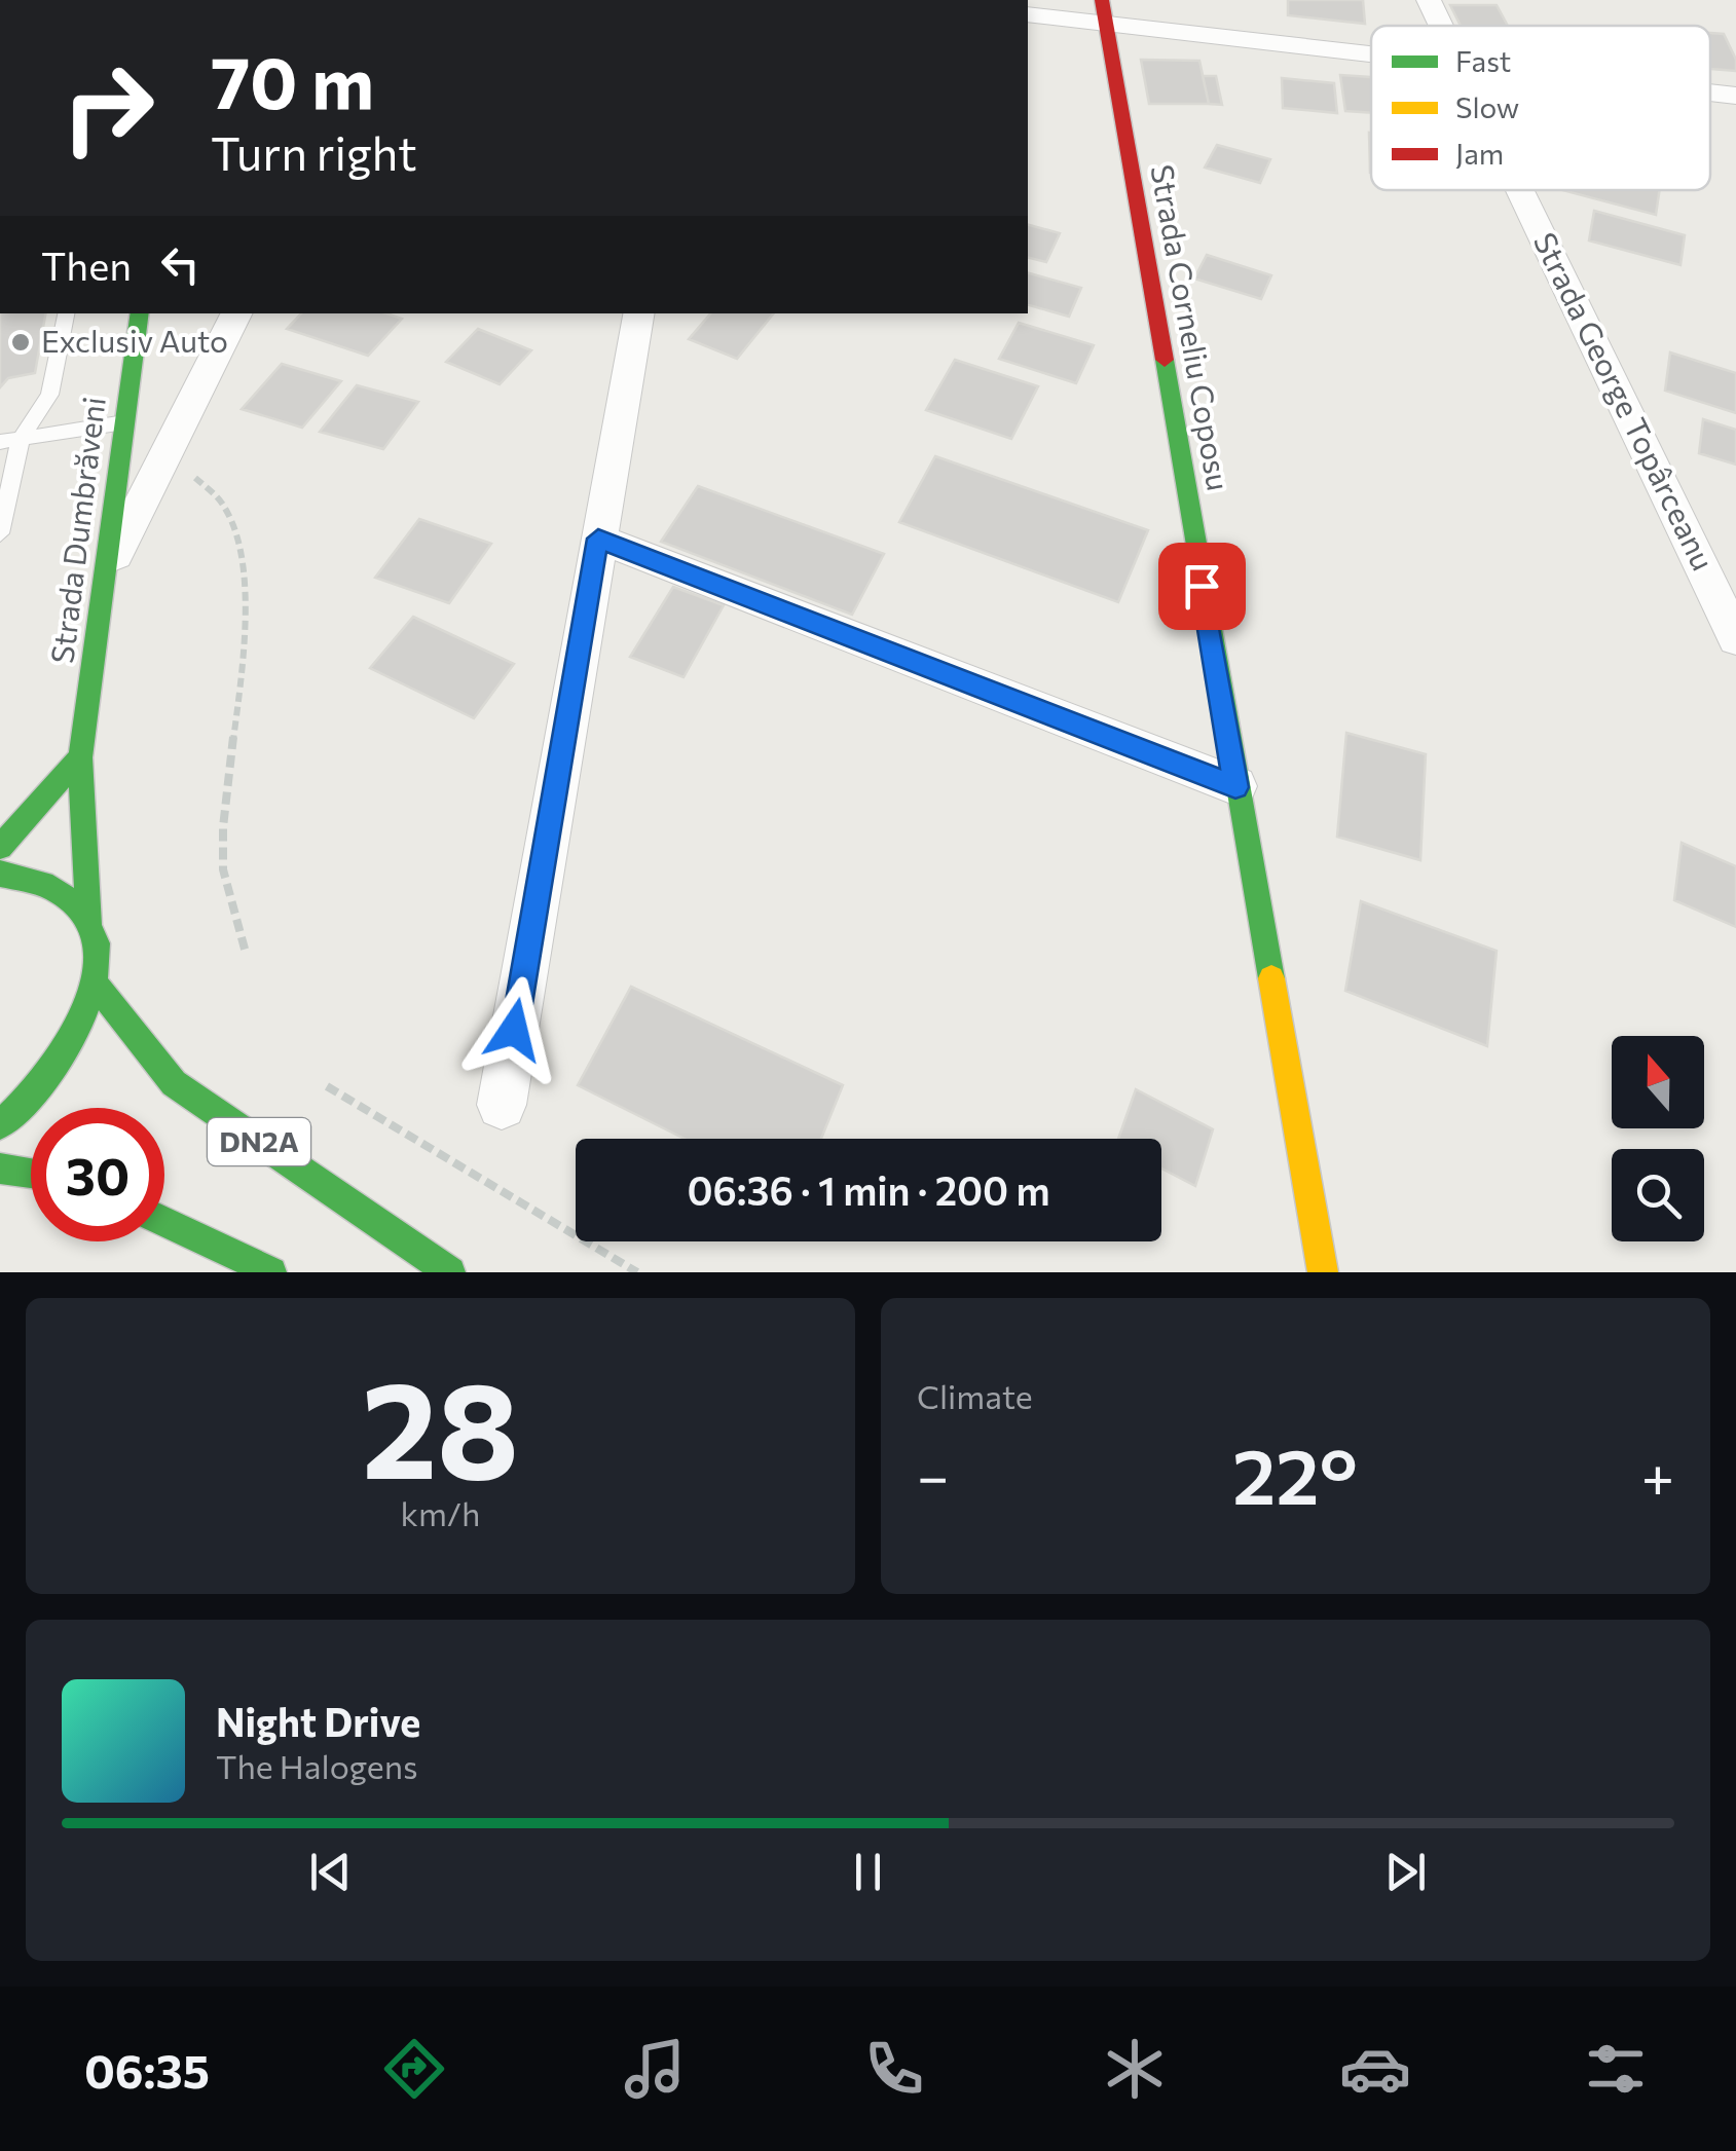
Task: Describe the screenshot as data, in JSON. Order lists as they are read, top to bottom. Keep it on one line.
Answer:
{"streets":{"street":["Strada Corneliu Coposu","Strada George Topârceanu","Strada Dumbrăveni","DN2A"]},"crossings":[["Strada Dumbrăveni","DN2A"]],"places":["Exclusiv Auto"],"legend":["Fast","Slow","Jam"],"north":"top","page":{"turn":["70 m","Turn right"],"then":"Then","limit":"30","trip":"06:36 · 1 min · 200 m","tile":[["28","km/h"],"Climate"],"heat":["−","22°","+"],"song":["Night Drive","The Halogens"],"tabs":"06:35"}}
